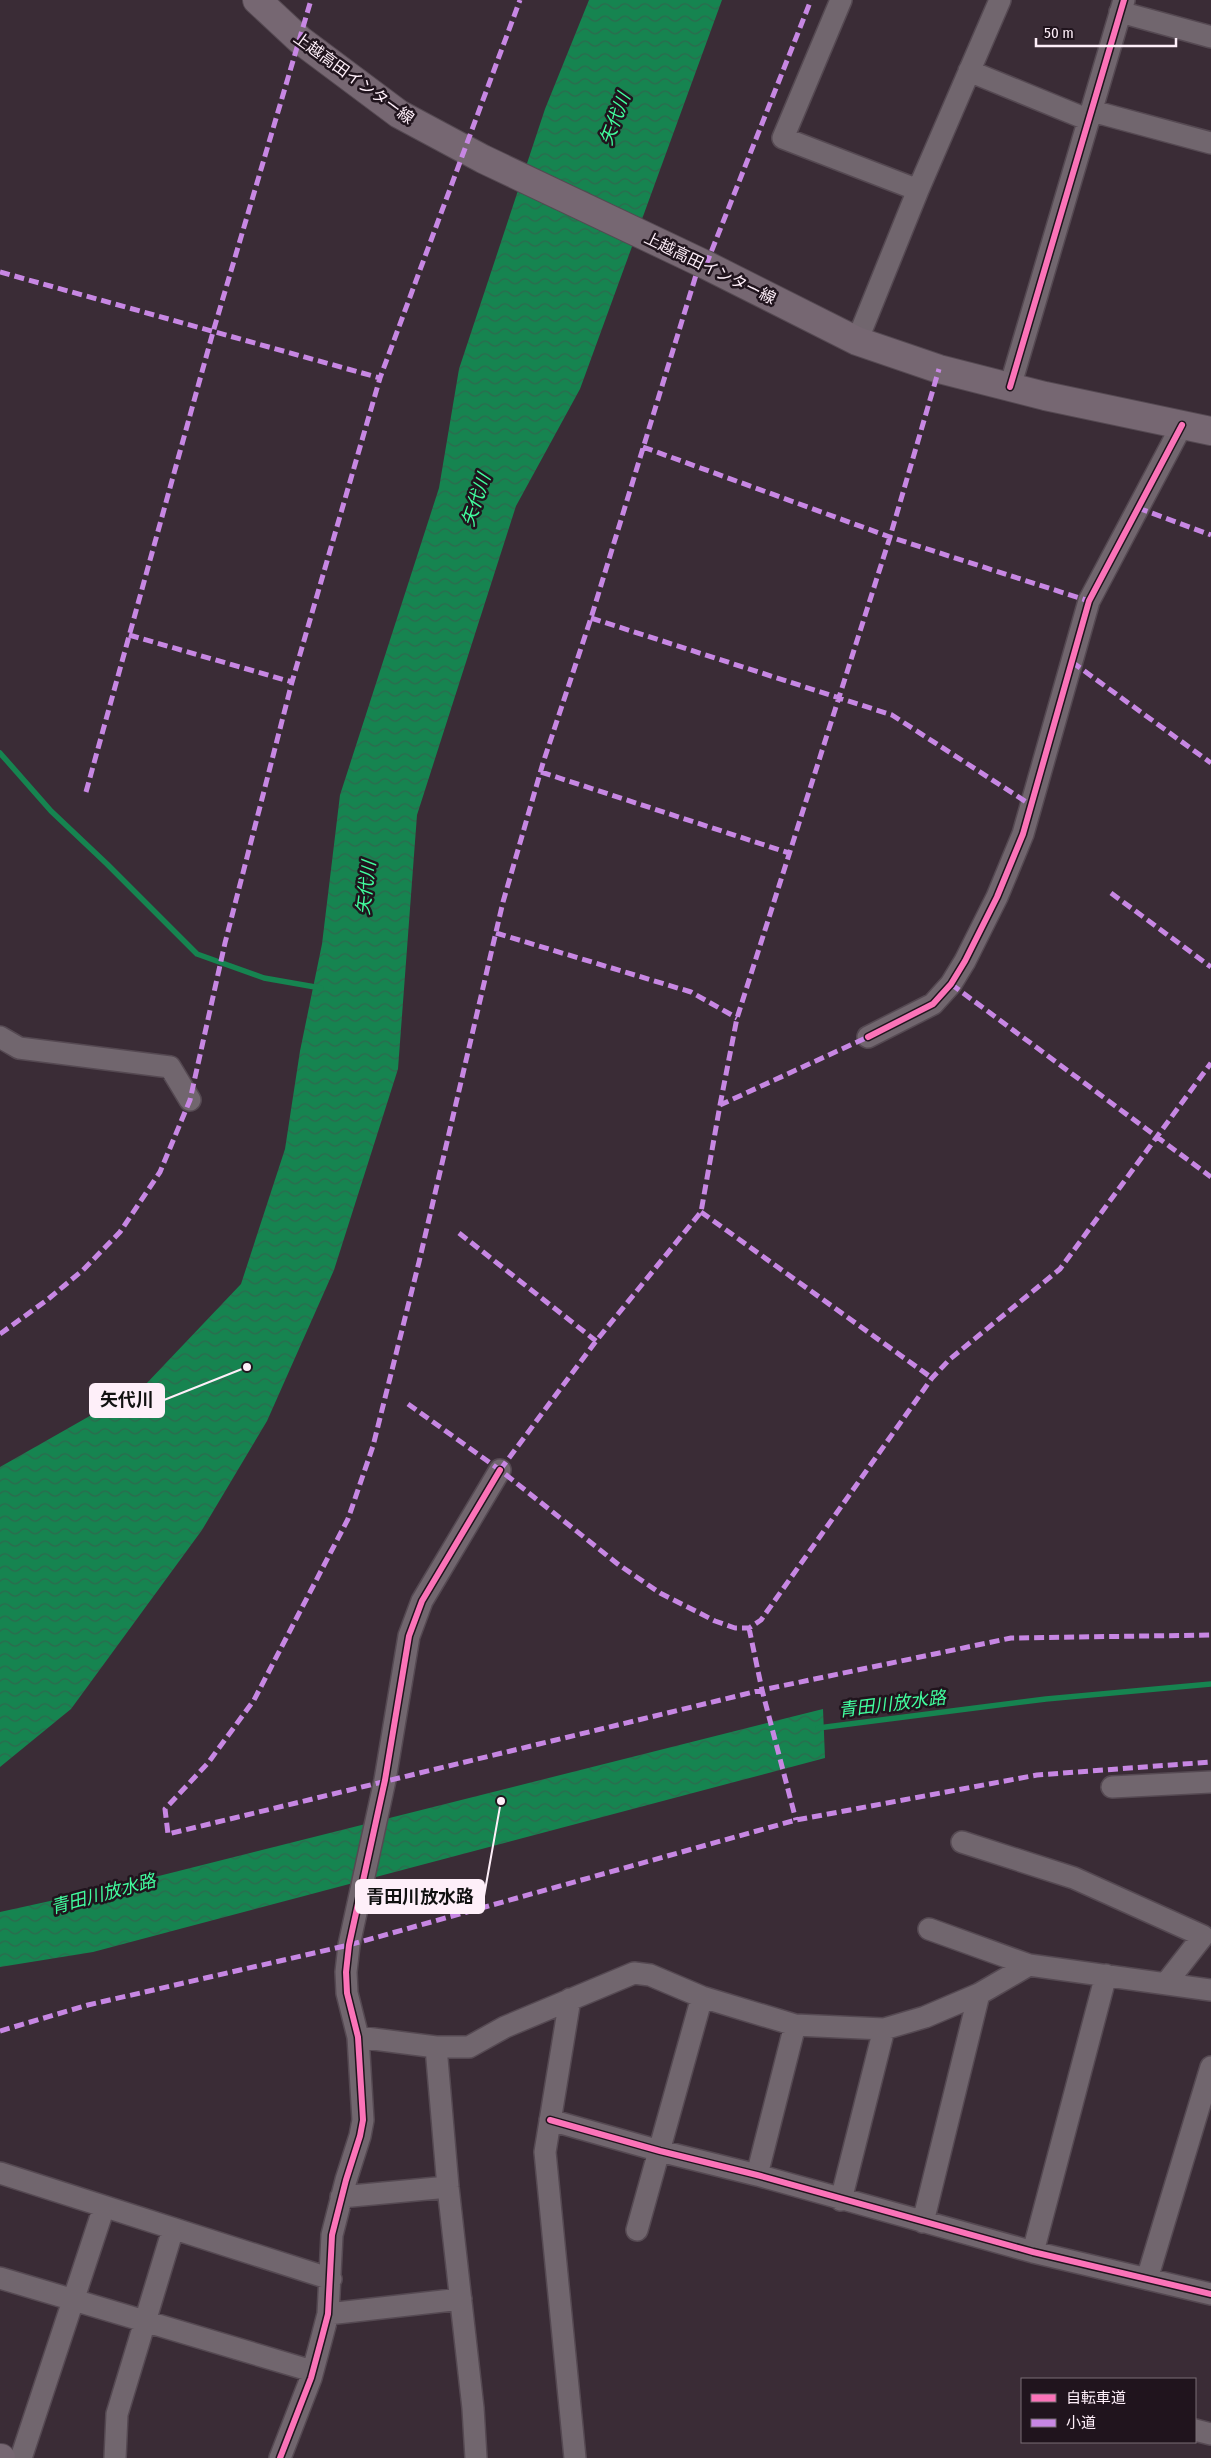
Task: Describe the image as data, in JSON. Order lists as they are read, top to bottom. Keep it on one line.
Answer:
{"streets":{"main road":["上越高田インター線"]},"water":["矢代川","青田川放水路"],"places":["矢代川","青田川放水路"],"legend":["自転車道","小道"],"scale_bar":"50 m"}
